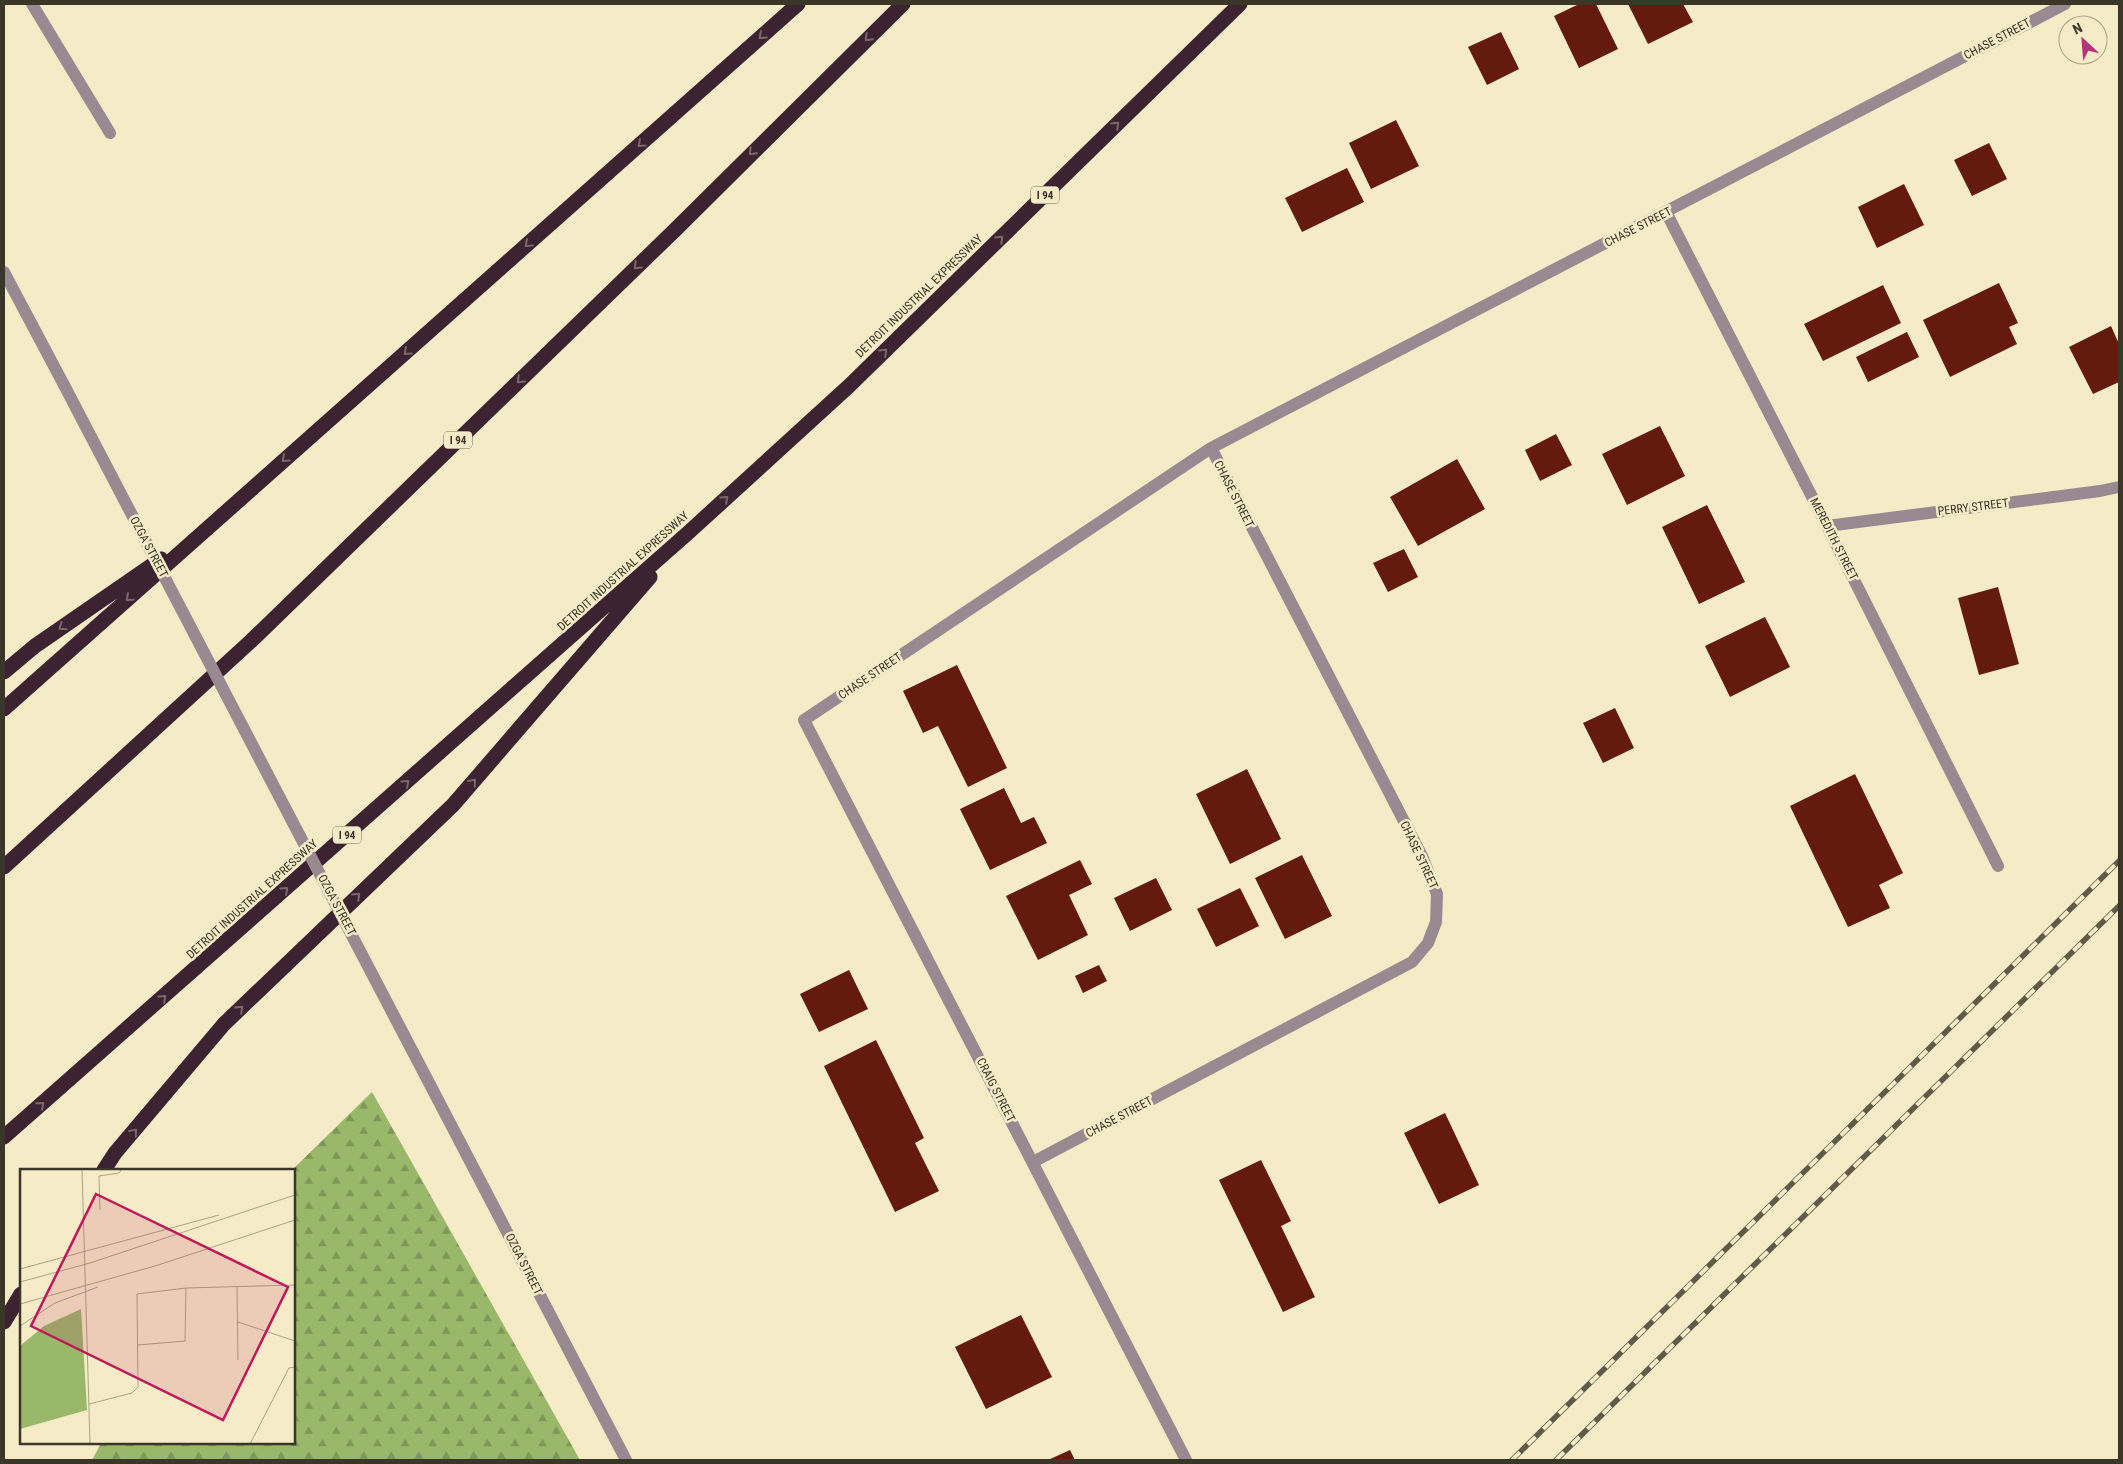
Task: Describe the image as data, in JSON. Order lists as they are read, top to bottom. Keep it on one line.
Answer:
{"streets":{"highway":["I 94","DETROIT INDUSTRIAL EXPRESSWAY"],"street":["CHASE STREET","PERRY STREET","MEREDITH STREET","OZGA STREET","CRAIG STREET"]},"crossings":[["CHASE STREET","MEREDITH STREET"],["CHASE STREET","CRAIG STREET"],["PERRY STREET","MEREDITH STREET"]],"north":"top left"}
